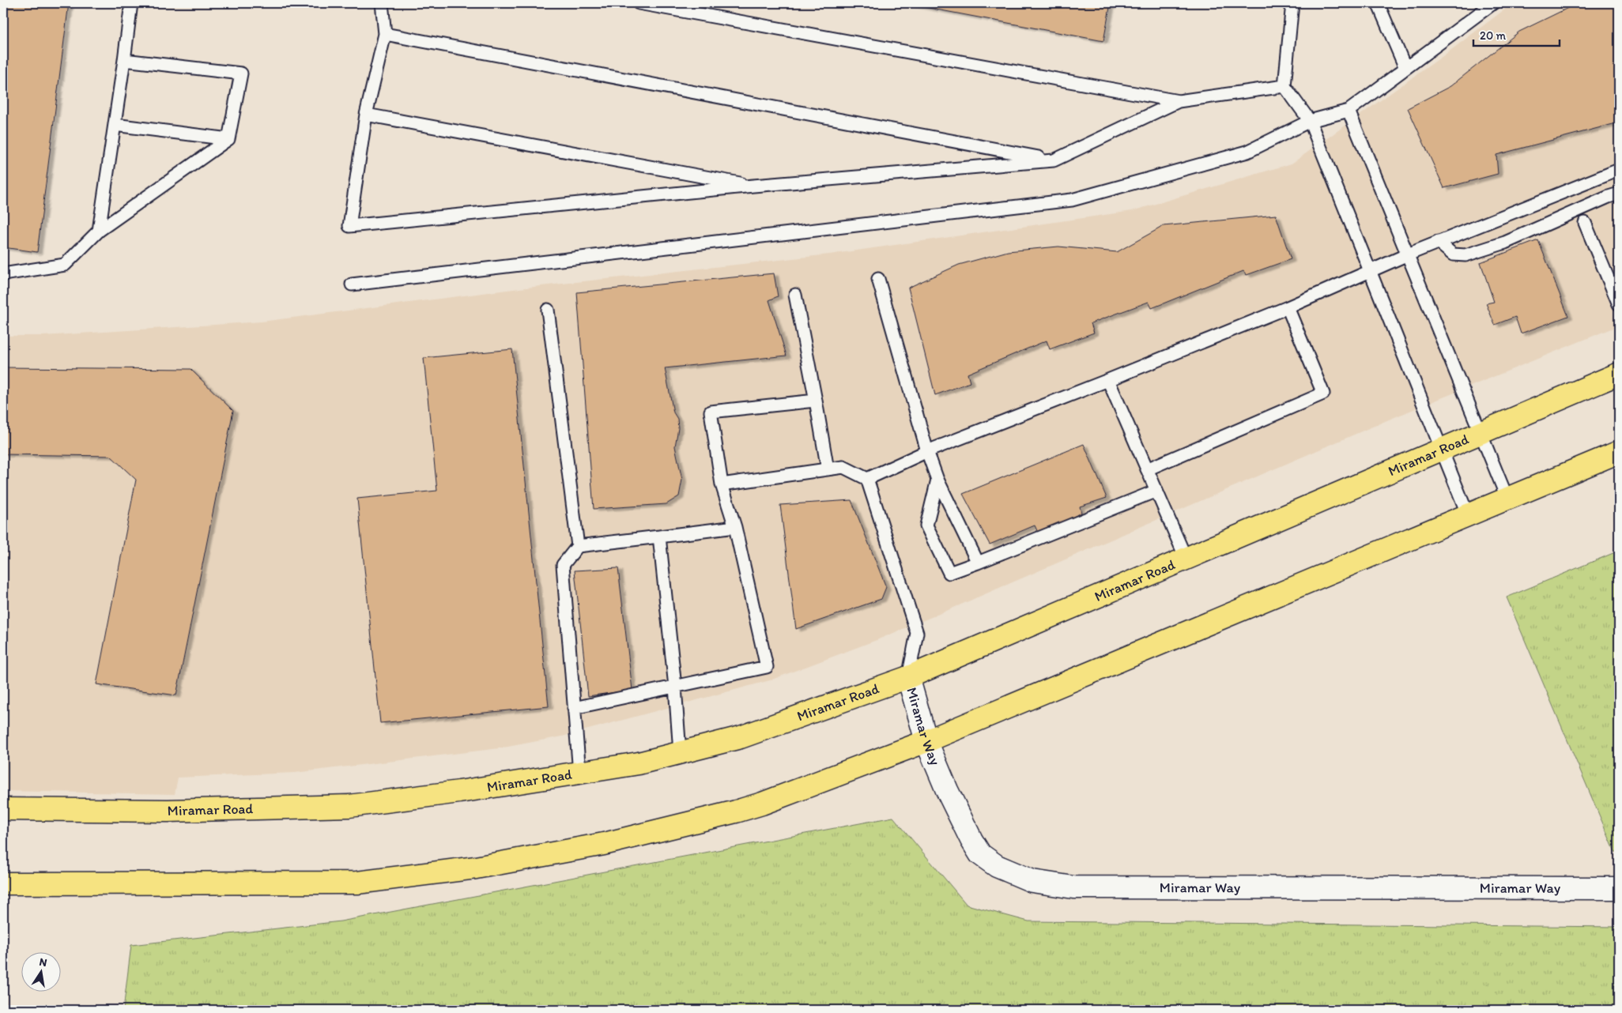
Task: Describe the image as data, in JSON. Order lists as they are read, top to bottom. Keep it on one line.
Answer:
{"streets":{"main road":["Miramar Road"],"street":["Miramar Way"]},"crossings":[["Miramar Road","Miramar Way"]],"scale_bar":"20 m","north":"top"}
